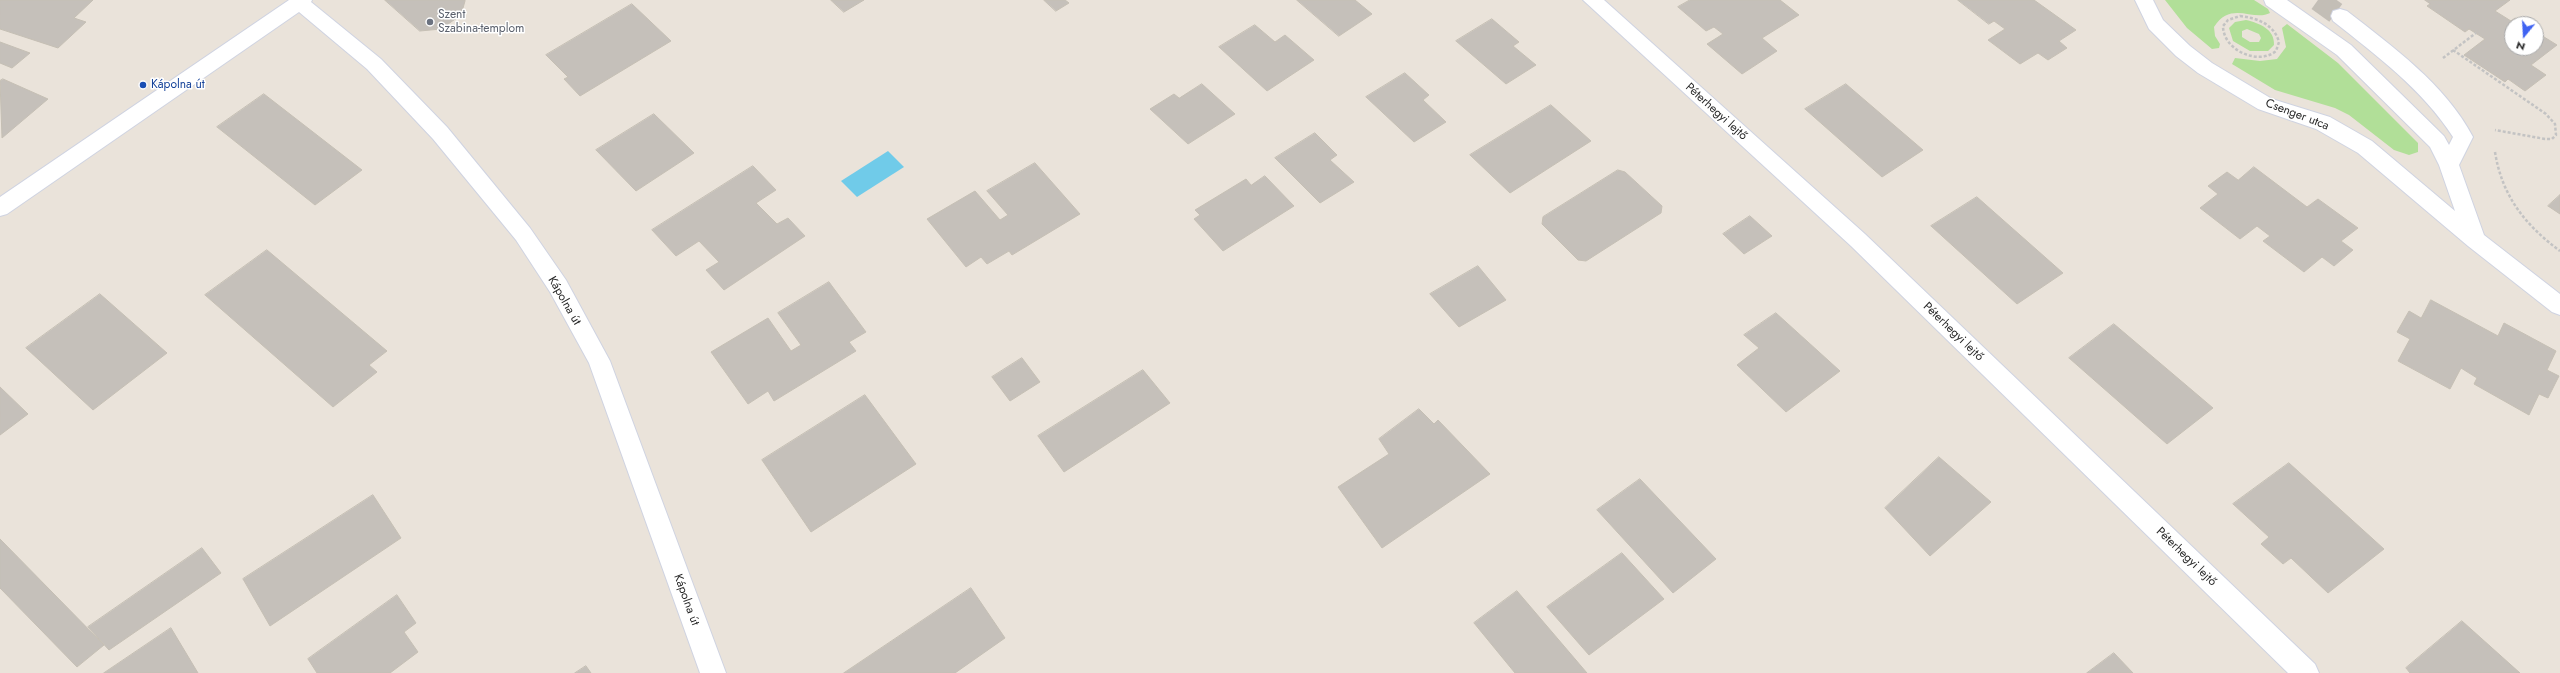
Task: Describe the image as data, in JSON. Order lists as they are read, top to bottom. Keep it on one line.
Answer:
{"streets":{"street":["Péterhegyi lejtő","Csenger utca","Kápolna út"]},"places":["Szent Szabina-templom","Kápolna út"],"north":"bottom"}
